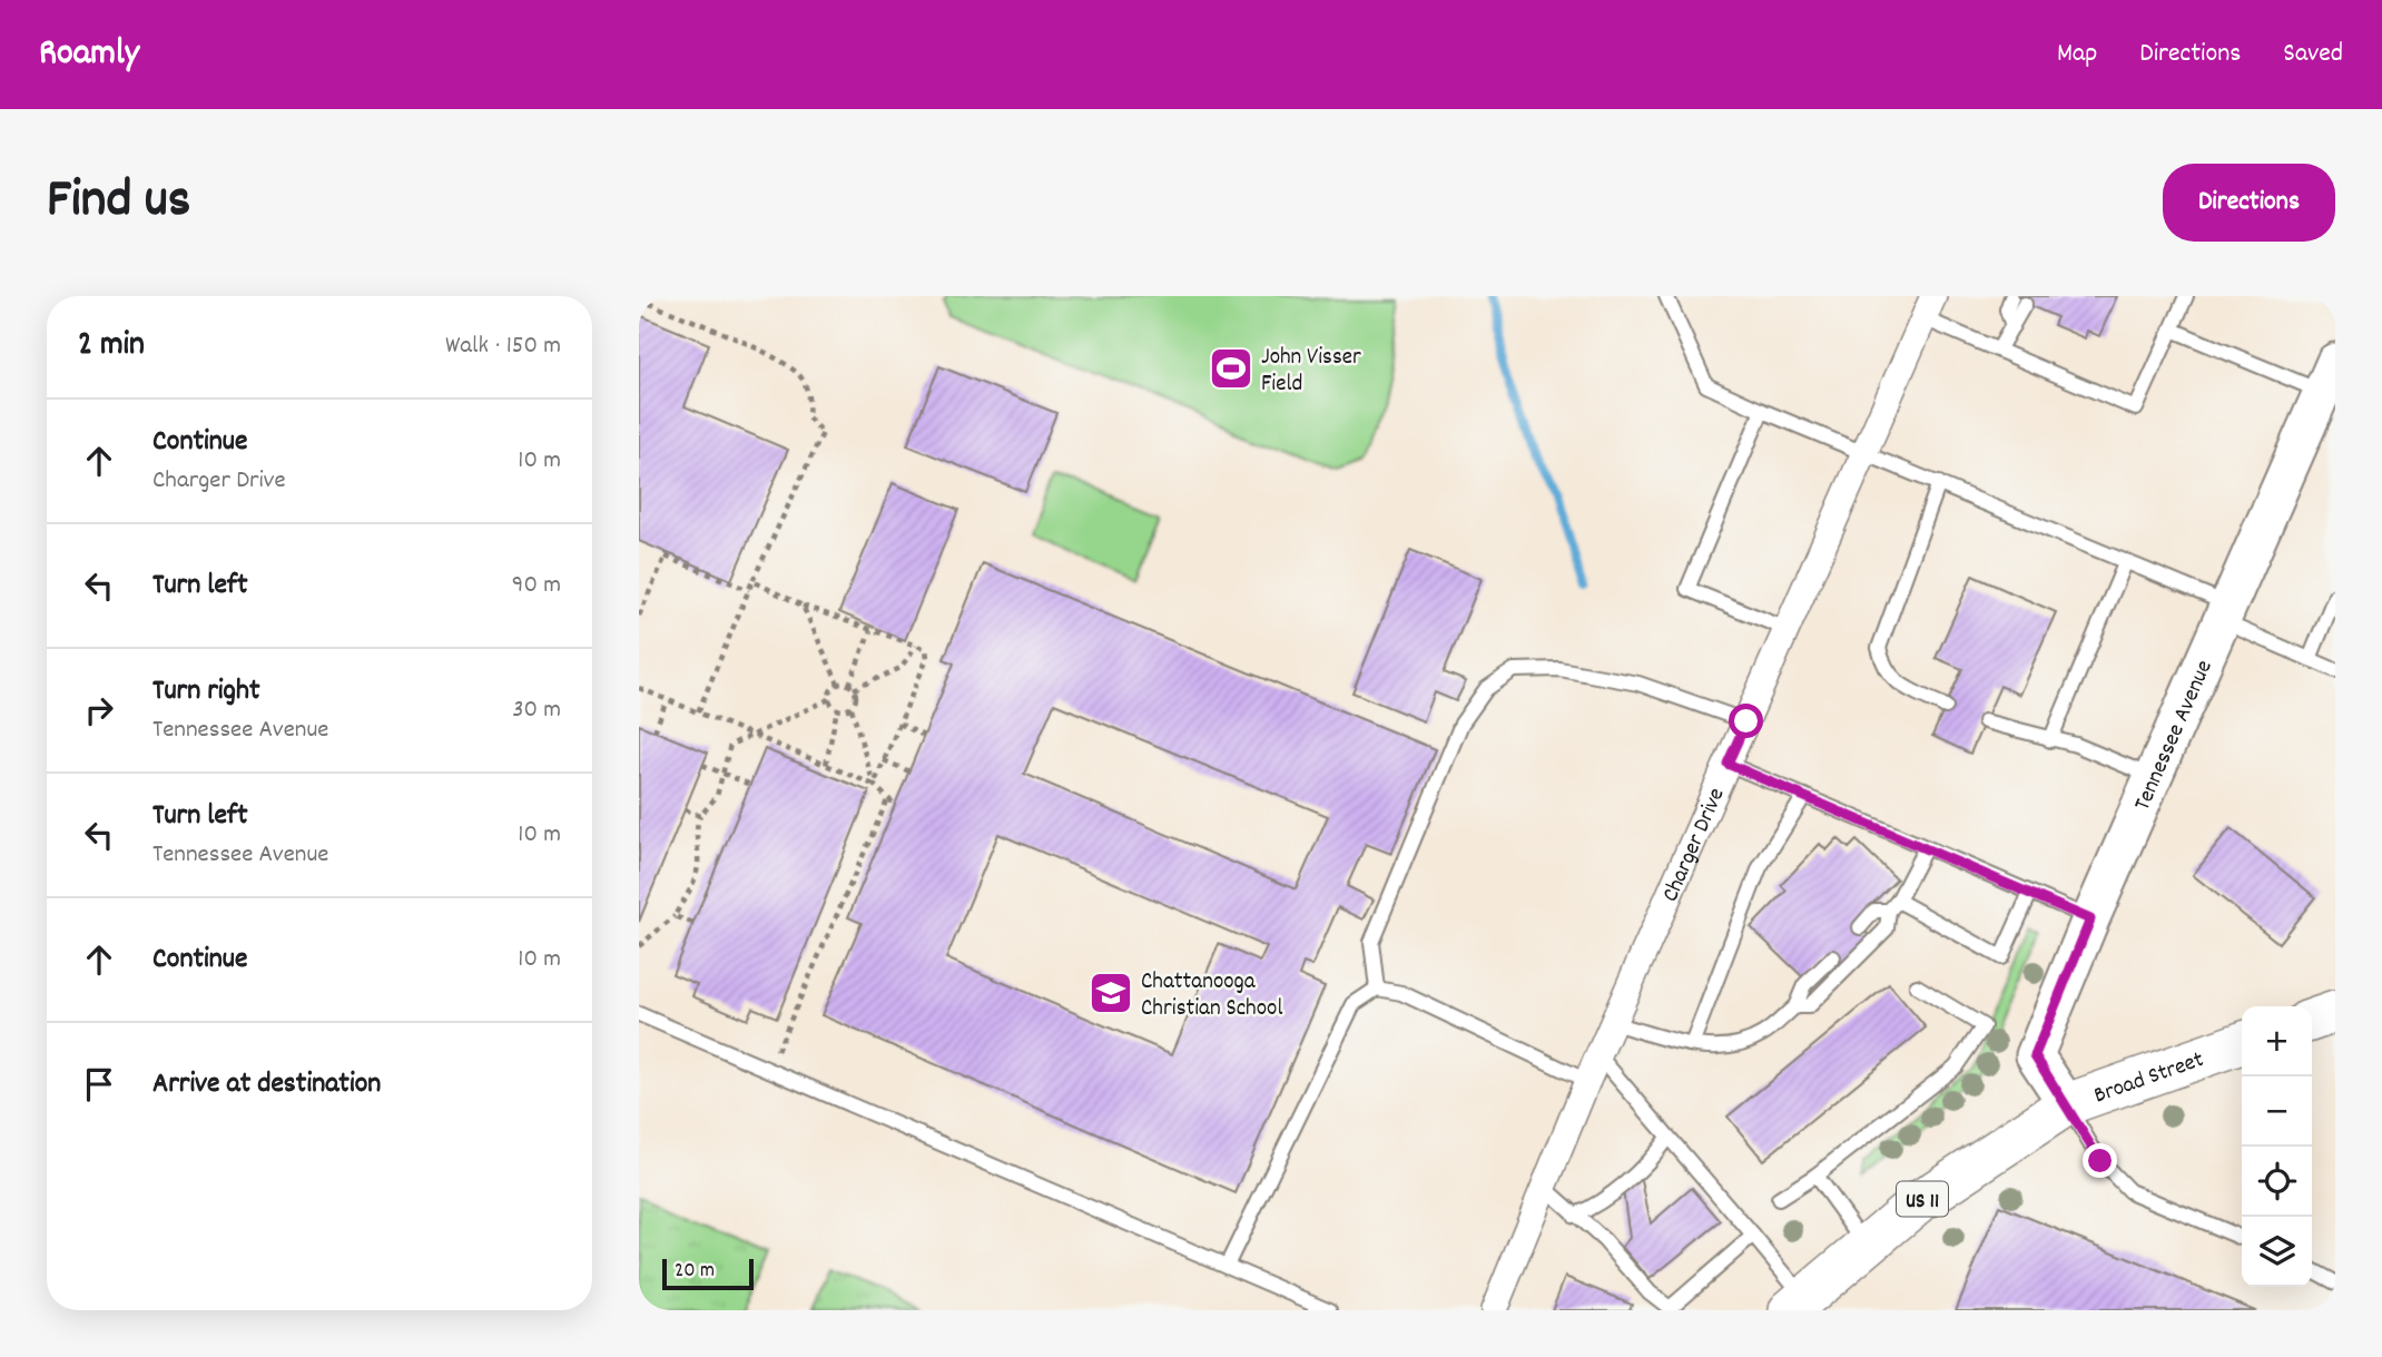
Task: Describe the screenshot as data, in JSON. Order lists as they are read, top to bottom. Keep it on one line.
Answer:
{"streets":{"main road":["Tennessee Avenue","Broad Street","US 11"],"street":["Charger Drive"]},"crossings":[["Tennessee Avenue","Broad Street"]],"places":{"sports":["John Visser Field"],"school or university":["Chattanooga Christian School"]},"scale_bar":"20 m","page":{"header":"Roamly","nav":["Map","Directions","Saved"],"title":"Find us","buttons":"Directions","heading":["2 min","Walk · 150 m"],"list":[["Continue","Charger Drive","10 m"],["Turn left","90 m"],["Turn right","Tennessee Avenue","30 m"],["Turn left","Tennessee Avenue","10 m"],["Continue","10 m"],"Arrive at destination"],"map_buttons":["+","−"],"scale":"20 m"}}
